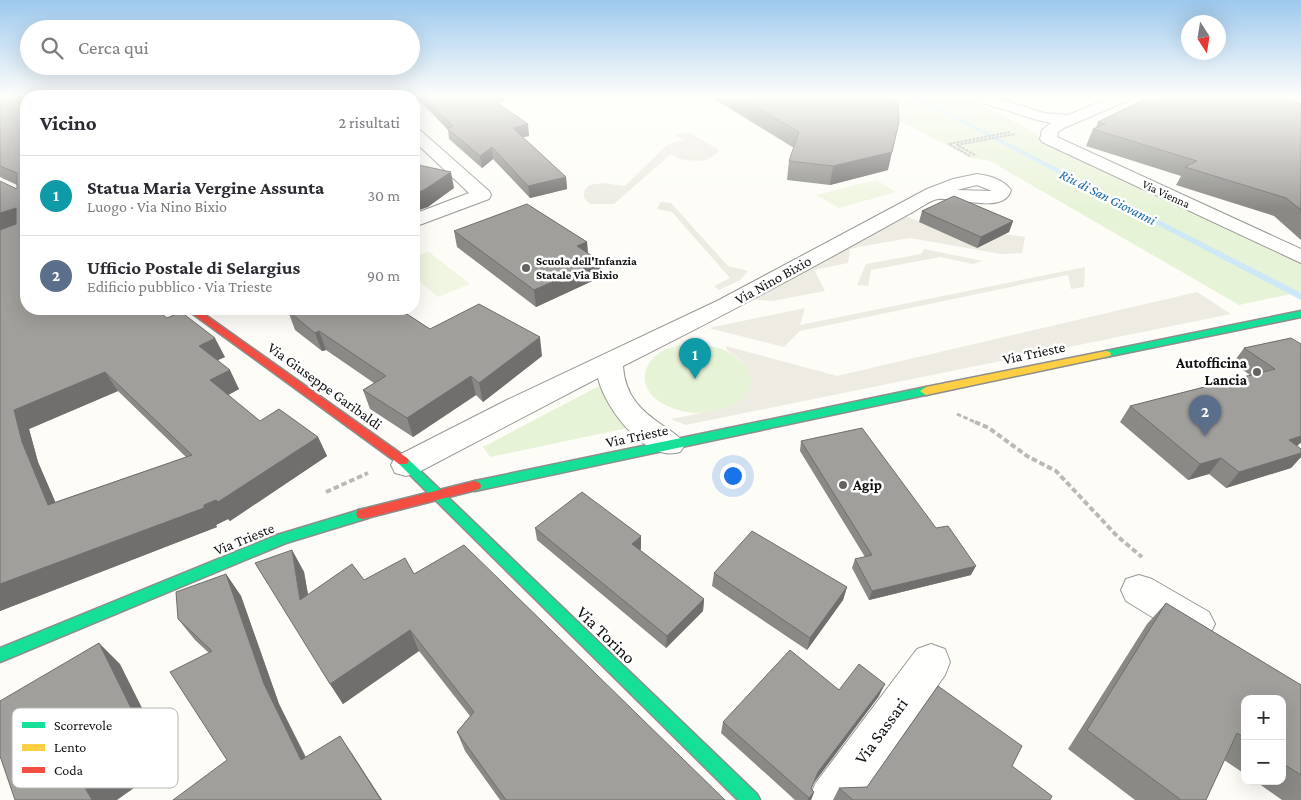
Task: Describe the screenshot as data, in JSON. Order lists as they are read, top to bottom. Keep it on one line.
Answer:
{"streets":{"street":["Via Vienna","Via Nino Bixio","Via Trieste","Via Giuseppe Garibaldi","Via Torino","Via Sassari"]},"crossings":[["Via Nino Bixio","Via Giuseppe Garibaldi"],["Via Trieste","Via Giuseppe Garibaldi"],["Via Trieste","Via Torino"],["Via Giuseppe Garibaldi","Via Torino"]],"water":["Riu di San Giovanni"],"places":["Scuola dell'Infanzia Statale Via Bixio","Autofficina Lancia","Agip"],"legend":["Scorrevole","Lento","Coda"],"north":"bottom","page":{"search":"Cerca qui","heading":["Vicino","2 risultati"],"list":[{"mark":"1","name":"Statua Maria Vergine Assunta","note":"Luogo · Via Nino Bixio","value":"30 m"},{"mark":"2","name":"Ufficio Postale di Selargius","note":"Edificio pubblico · Via Trieste","value":"90 m"}],"pins":["1","2"],"map_buttons":["+","−"]}}
